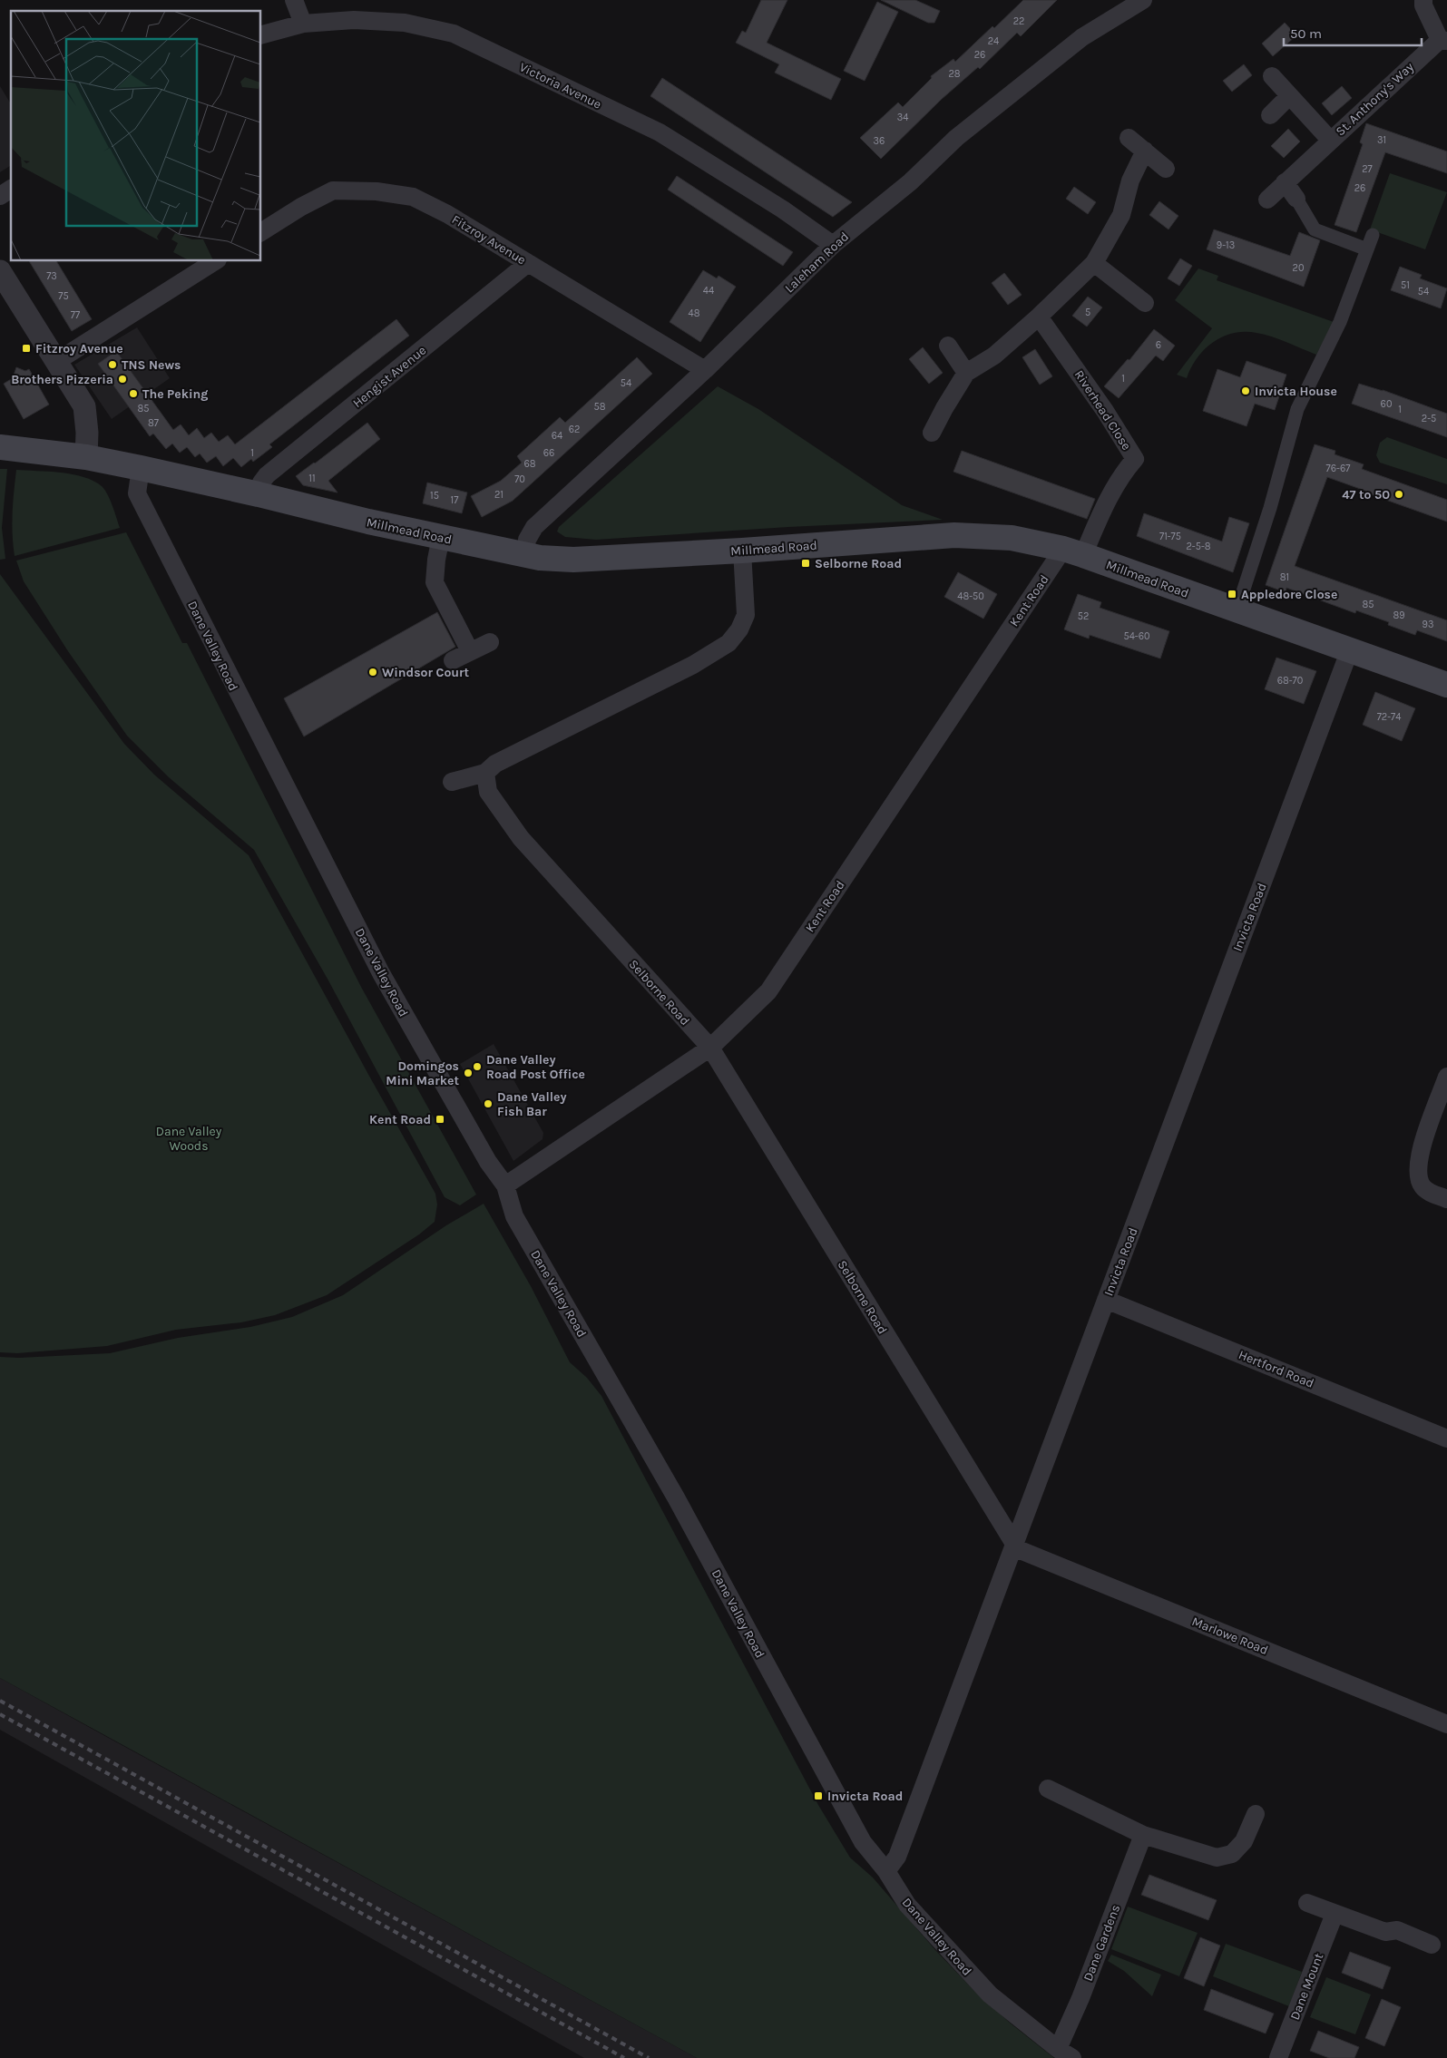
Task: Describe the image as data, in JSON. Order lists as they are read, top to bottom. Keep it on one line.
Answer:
{"streets":{"main road":["Millmead Road"],"street":["Victoria Avenue","St. Anthony's Way","Fitzroy Avenue","Laleham Road","Hengist Avenue","Riverhead Close","Kent Road","Dane Valley Road","Invicta Road","Selborne Road","Hertford Road","Marlowe Road","Dane Gardens","Dane Mount"]},"crossings":[["Victoria Avenue","Laleham Road"],["Fitzroy Avenue","Laleham Road"],["Fitzroy Avenue","Hengist Avenue"],["Laleham Road","Millmead Road"],["Hengist Avenue","Millmead Road"],["Riverhead Close","Millmead Road"],["Riverhead Close","Kent Road"],["Millmead Road","Kent Road"],["Millmead Road","Dane Valley Road"],["Millmead Road","Invicta Road"],["Kent Road","Dane Valley Road"],["Kent Road","Selborne Road"],["Dane Valley Road","Invicta Road"],["Dane Valley Road","Dane Gardens"],["Invicta Road","Selborne Road"],["Invicta Road","Hertford Road"],["Invicta Road","Marlowe Road"],["Selborne Road","Marlowe Road"]],"parks":["Dane Valley Woods"],"places":{"transit":["Fitzroy Avenue","Selborne Road","Appledore Close","Kent Road","Invicta Road"],"other":["TNS News","Brothers Pizzeria","Invicta House","The Peking","47 to 50","Windsor Court","Dane Valley Road Post Office","Domingos Mini Market","Dane Valley Fish Bar"]},"house_numbers":["22","24","26","28","34","31","36","27","26","9-13","20","73","51","44","54","75","5","48","77","6","1","54","60","58","85","1","2-5","87","62","64","1","66","68","76-67","11","70","21","15","17","71-75","2-5-8","81","48-50","85","89","52","93","54-60","68-70","72-74"],"scale_bar":"50 m"}
